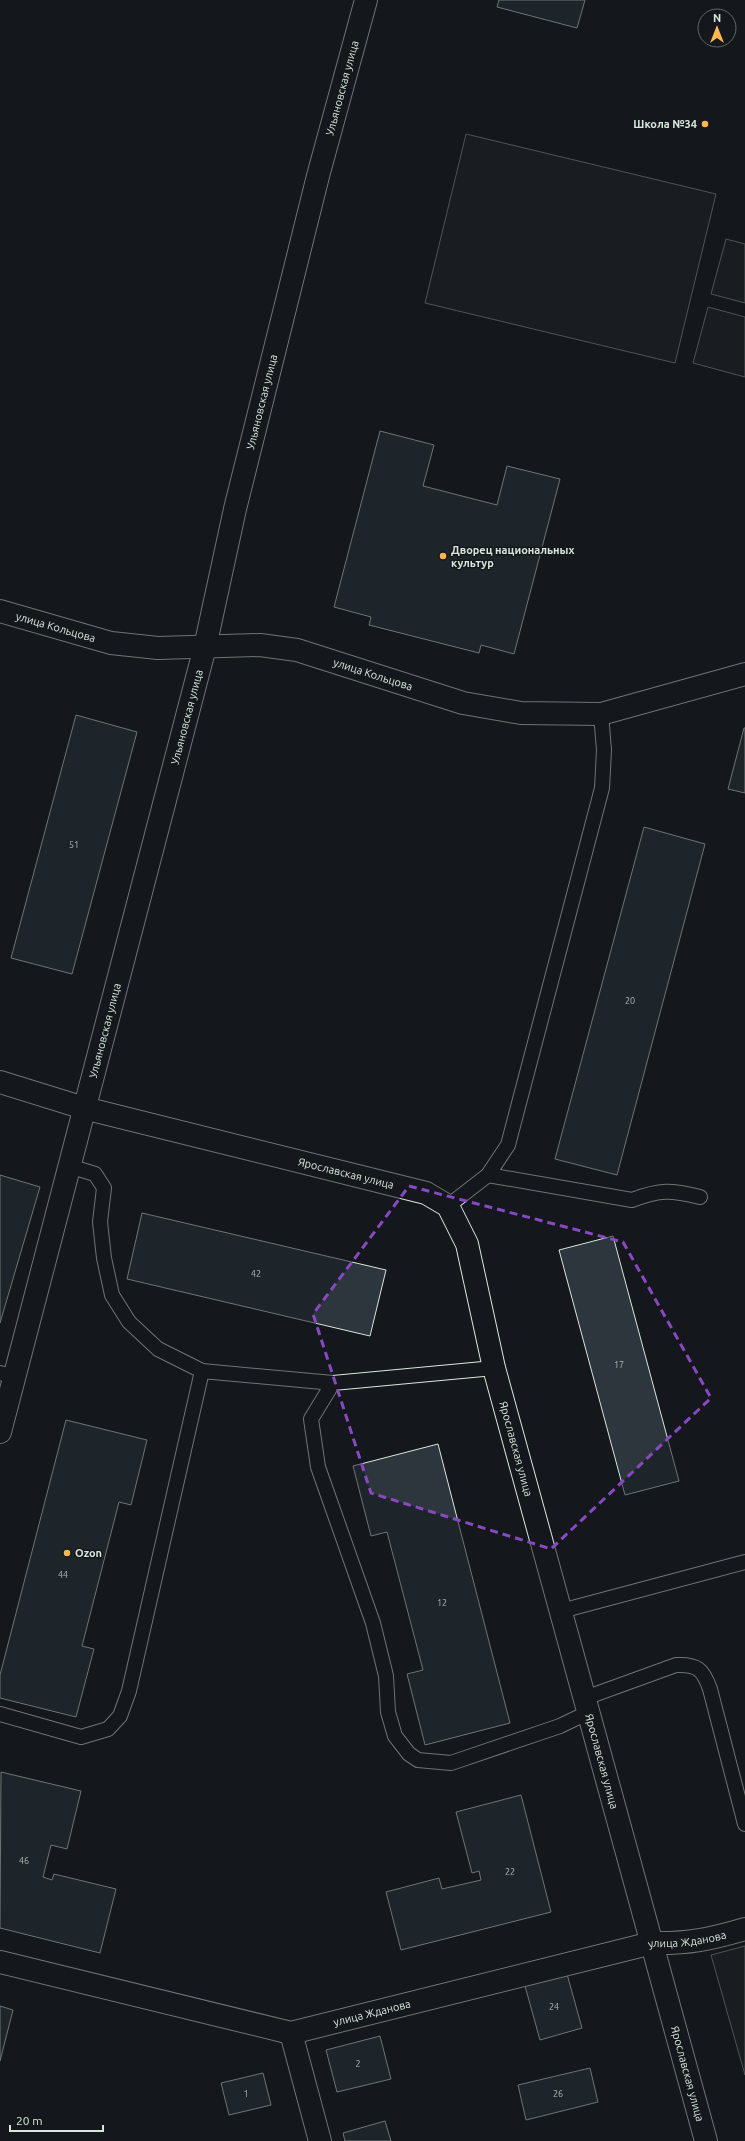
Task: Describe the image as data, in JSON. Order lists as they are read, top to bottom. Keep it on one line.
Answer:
{"streets":{"street":["Ульяновская улица","улица Кольцова","Ярославская улица","улица Жданова"]},"crossings":[["Ульяновская улица","улица Кольцова"],["Ульяновская улица","Ярославская улица"],["Ярославская улица","улица Жданова"]],"places":["Школа №34","Дворец национальных культур","Ozon"],"house_numbers":["51","20","42","17","44","12","46","22","24","2","1","26"],"scale_bar":"20 m","north":"top"}
